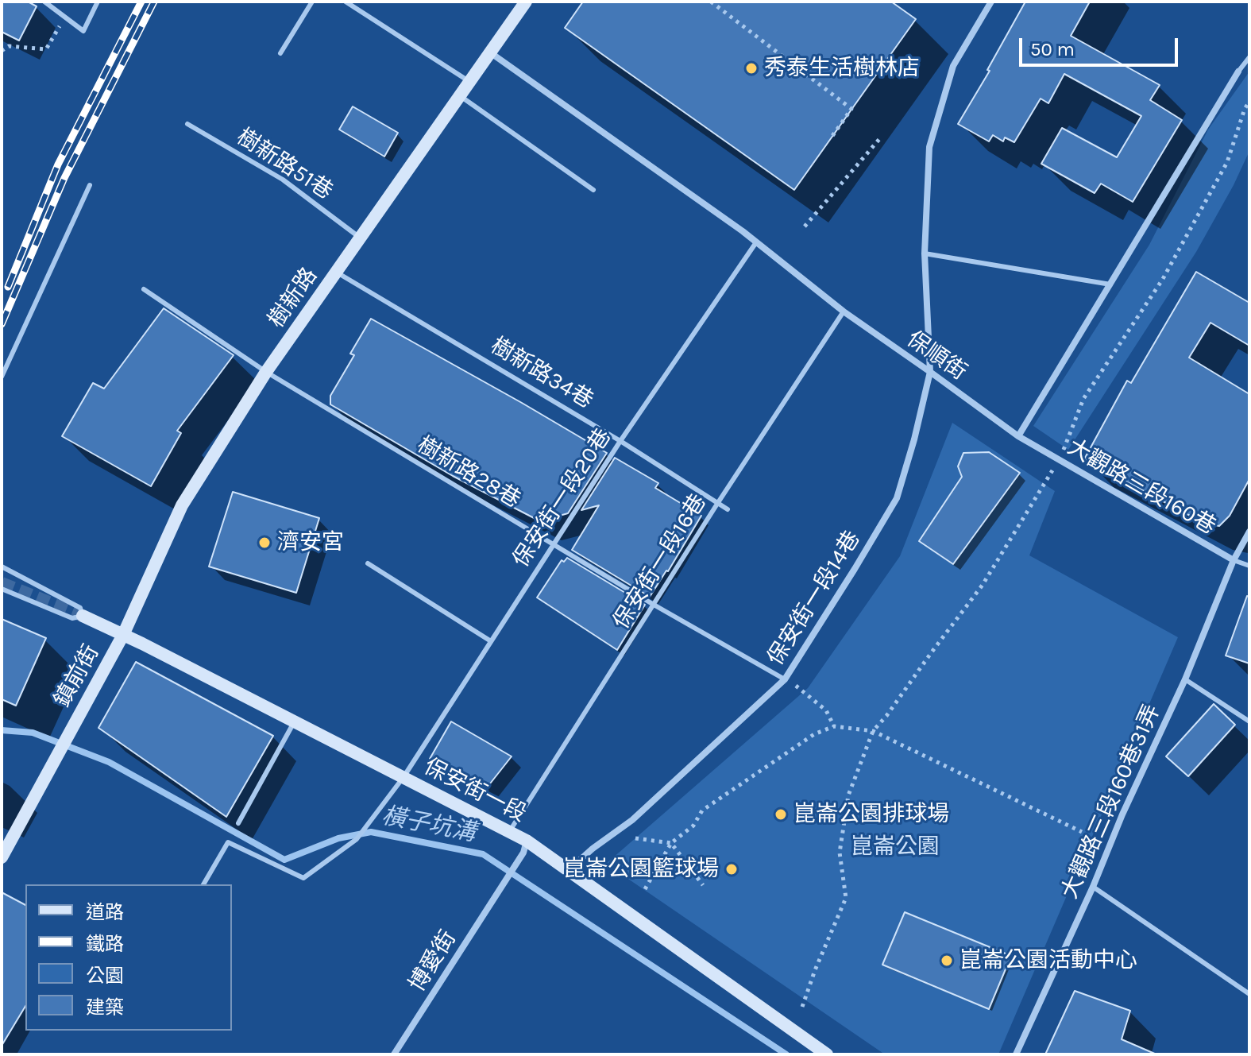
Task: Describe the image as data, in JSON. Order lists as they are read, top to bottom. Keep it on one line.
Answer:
{"streets":{"main road":["樹新路","鎮前街","保安街一段"],"street":["保順街","大觀路三段160巷","保安街一段14巷","大觀路三段160巷31弄","博愛街"],"lane":["樹新路51巷","樹新路34巷","樹新路28巷","保安街一段20巷","保安街一段16巷"]},"crossings":[["樹新路51巷","樹新路"],["樹新路","保順街"],["樹新路","樹新路34巷"],["樹新路","樹新路28巷"],["樹新路","鎮前街"],["樹新路","保安街一段"],["保順街","大觀路三段160巷"],["保順街","保安街一段20巷"],["保順街","保安街一段16巷"],["保順街","保安街一段14巷"],["樹新路34巷","保安街一段20巷"],["樹新路34巷","保安街一段16巷"],["樹新路28巷","保安街一段20巷"],["樹新路28巷","保安街一段16巷"],["樹新路28巷","保安街一段14巷"],["大觀路三段160巷","大觀路三段160巷31弄"],["保安街一段20巷","保安街一段"],["保安街一段16巷","保安街一段"],["保安街一段14巷","保安街一段"],["鎮前街","保安街一段"],["保安街一段","博愛街"]],"water":["橫子坑溝"],"parks":["崑崙公園"],"places":["秀泰生活樹林店","濟安宮","崑崙公園排球場","崑崙公園籃球場","崑崙公園活動中心"],"legend":["道路","鐵路","公園","建築"],"scale_bar":"50 m"}
